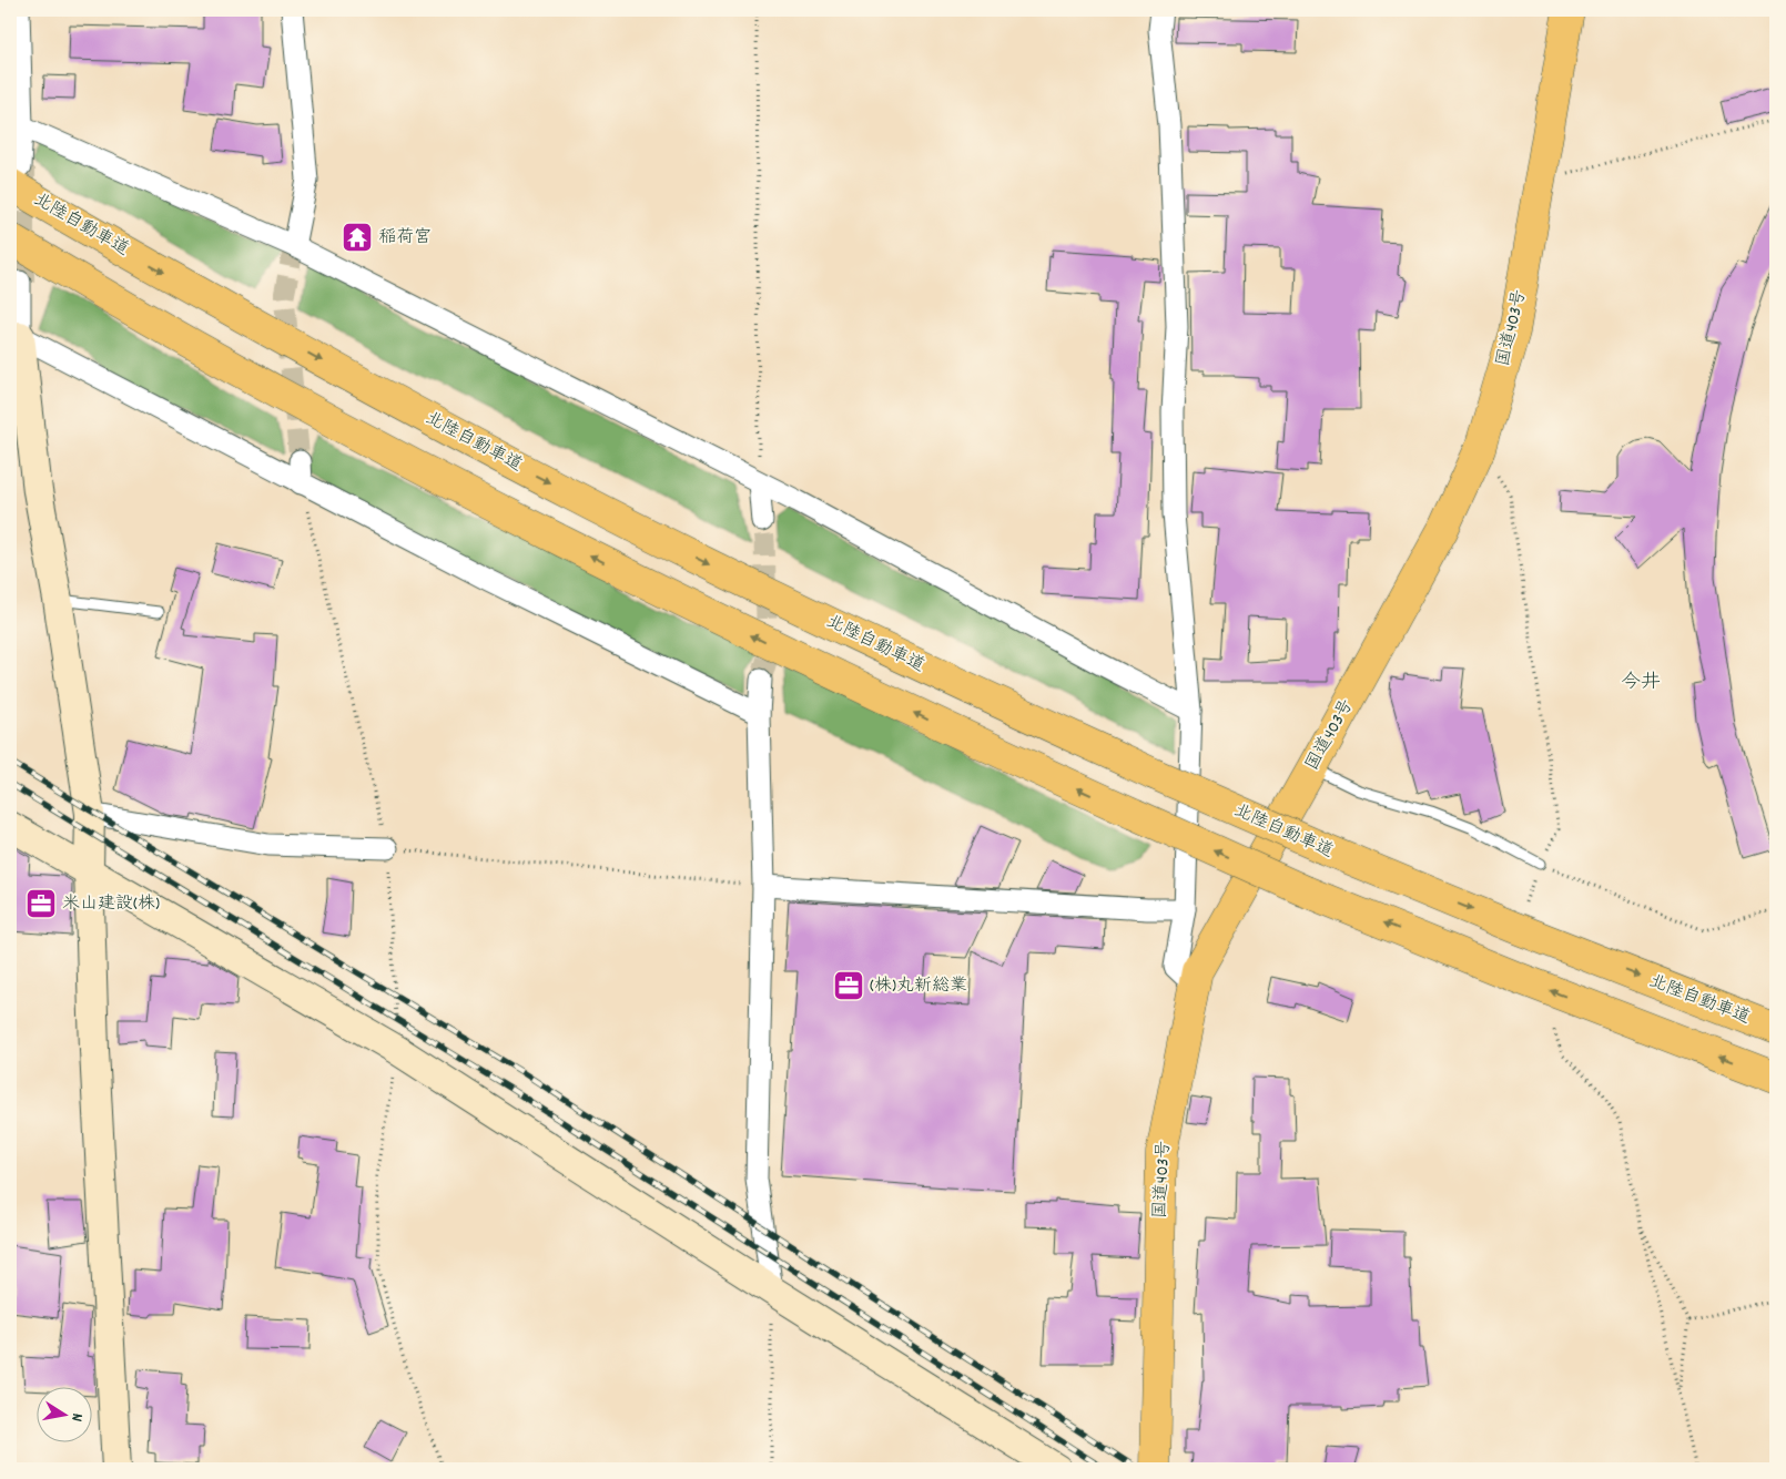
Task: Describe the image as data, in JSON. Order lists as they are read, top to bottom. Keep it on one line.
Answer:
{"streets":{"highway":["北陸自動車道","国道403号"]},"districts":["今井"],"places":{"temple":["稲荷宮"],"office":["米山建設(株)","(株)丸新総業"]},"north":"right"}
